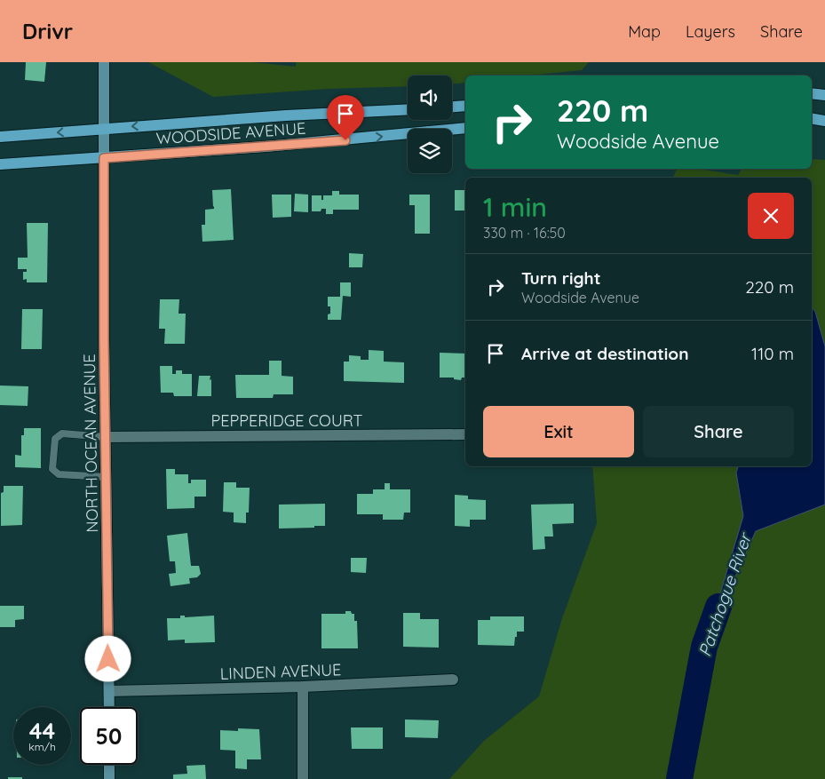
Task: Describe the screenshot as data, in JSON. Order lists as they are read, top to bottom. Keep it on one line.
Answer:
{"streets":{"main road":["WOODSIDE AVENUE","NORTH OCEAN AVENUE"],"street":["PEPPERIDGE COURT","LINDEN AVENUE"]},"crossings":[["WOODSIDE AVENUE","NORTH OCEAN AVENUE"],["PEPPERIDGE COURT","NORTH OCEAN AVENUE"],["NORTH OCEAN AVENUE","LINDEN AVENUE"]],"water":["Patchogue River"],"page":{"header":"Drivr","nav":["Map","Layers","Share"],"turn":["220 m","Woodside Avenue"],"heading":["1 min","330 m · 16:50"],"list":[{"name":"Turn right","note":"Woodside Avenue","value":"220 m"},{"name":"Arrive at destination","value":"110 m"}],"buttons":["Exit","Share"],"speed":"44 km/h","limit":"50"}}
